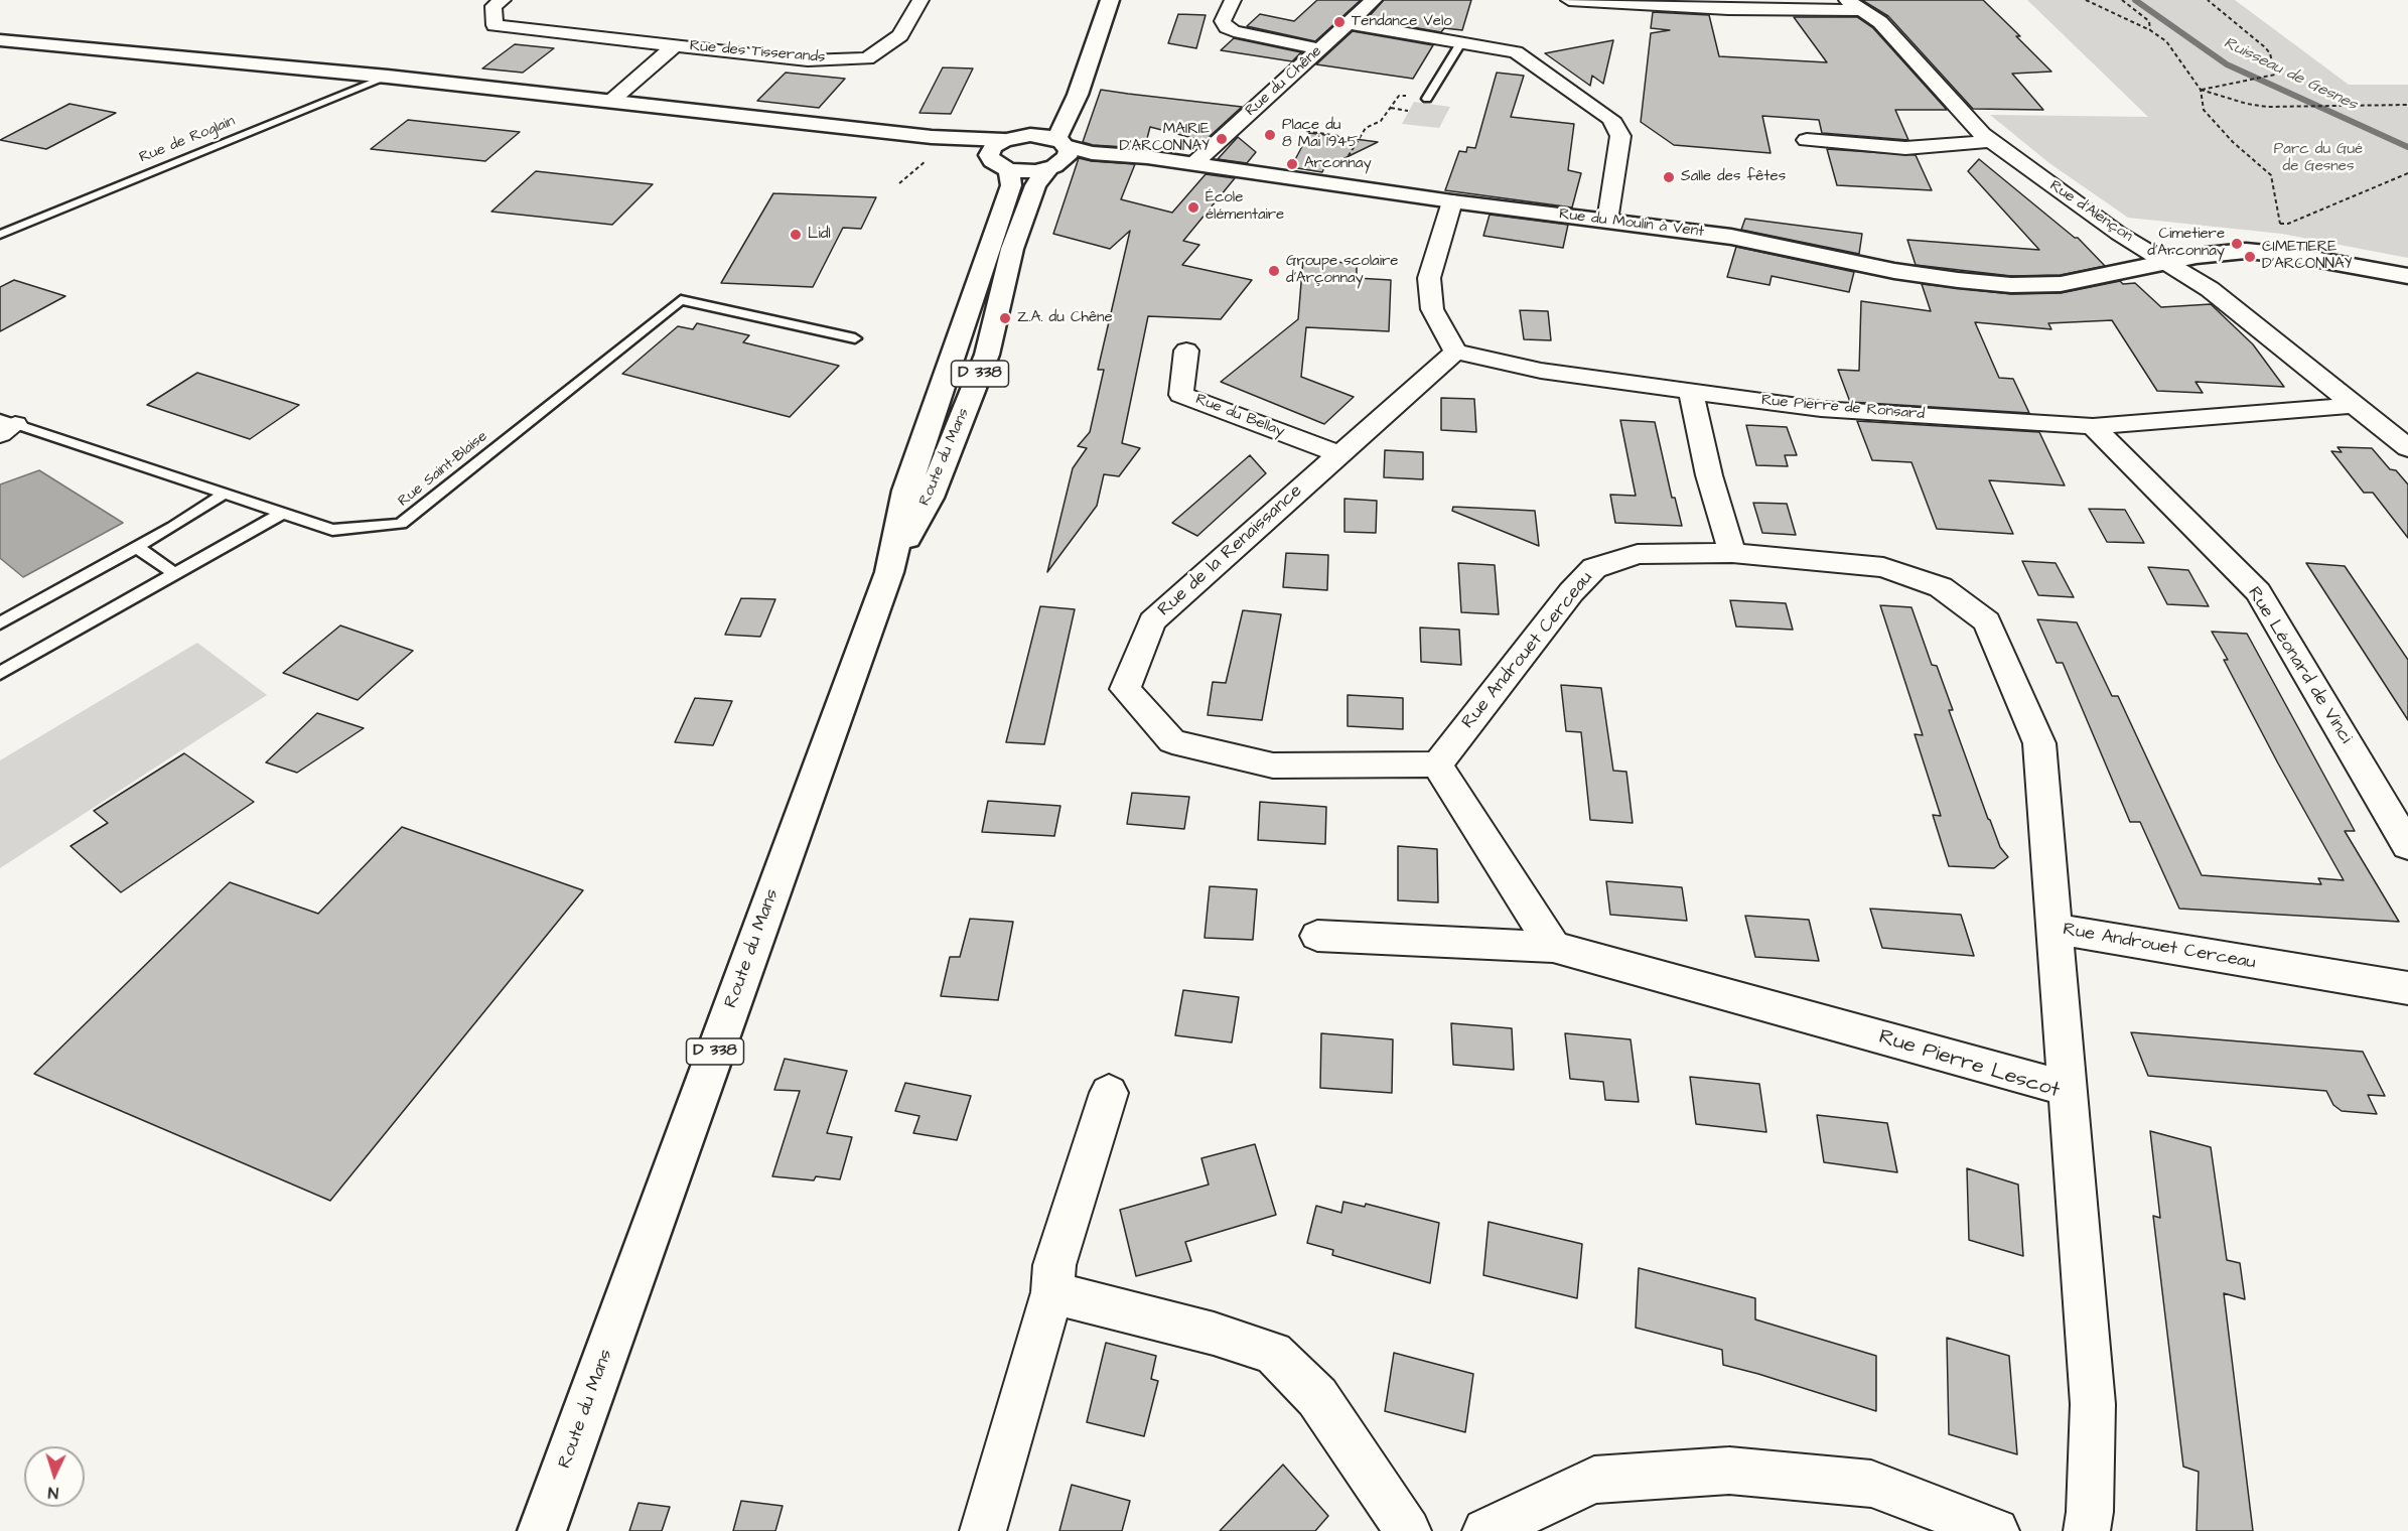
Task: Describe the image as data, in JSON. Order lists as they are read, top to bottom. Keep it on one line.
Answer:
{"streets":{"main road":["Rue du Moulin à Vent","D 338","Route du Mans"],"street":["Rue des Tisserands","Rue du Chêne","Rue d'Alençon","Rue Pierre de Ronsard","Rue du Bellay","Rue de la Renaissance","Rue Androuet Cerceau","Rue Léonard de Vinci","Rue Pierre Lescot"],"lane":["Rue de Roglain","Rue Saint-Blaise"]},"crossings":[["Rue du Chêne","Rue du Moulin à Vent"],["Rue d'Alençon","Rue du Moulin à Vent"],["Rue d'Alençon","Rue Pierre de Ronsard"],["Rue du Moulin à Vent","Route du Mans"],["Rue Pierre de Ronsard","Rue de la Renaissance"],["Rue Pierre de Ronsard","Rue Léonard de Vinci"],["Rue du Bellay","Rue de la Renaissance"],["Rue de la Renaissance","Rue Androuet Cerceau"]],"water":["Ruisseau de Gesnes"],"parks":["Parc du Gué de Gesnes"],"places":["Tendance Velo","Place du 8 Mai 1945","MAIRIE D'ARCONNAY","Arconnay","Salle des fêtes","École élémentaire","Lidl","Cimetiere d'Arconnay","CIMETIERE D'ARCONNAY","Groupe scolaire d'Arçonnay","Z.A. du Chêne"],"north":"bottom"}
